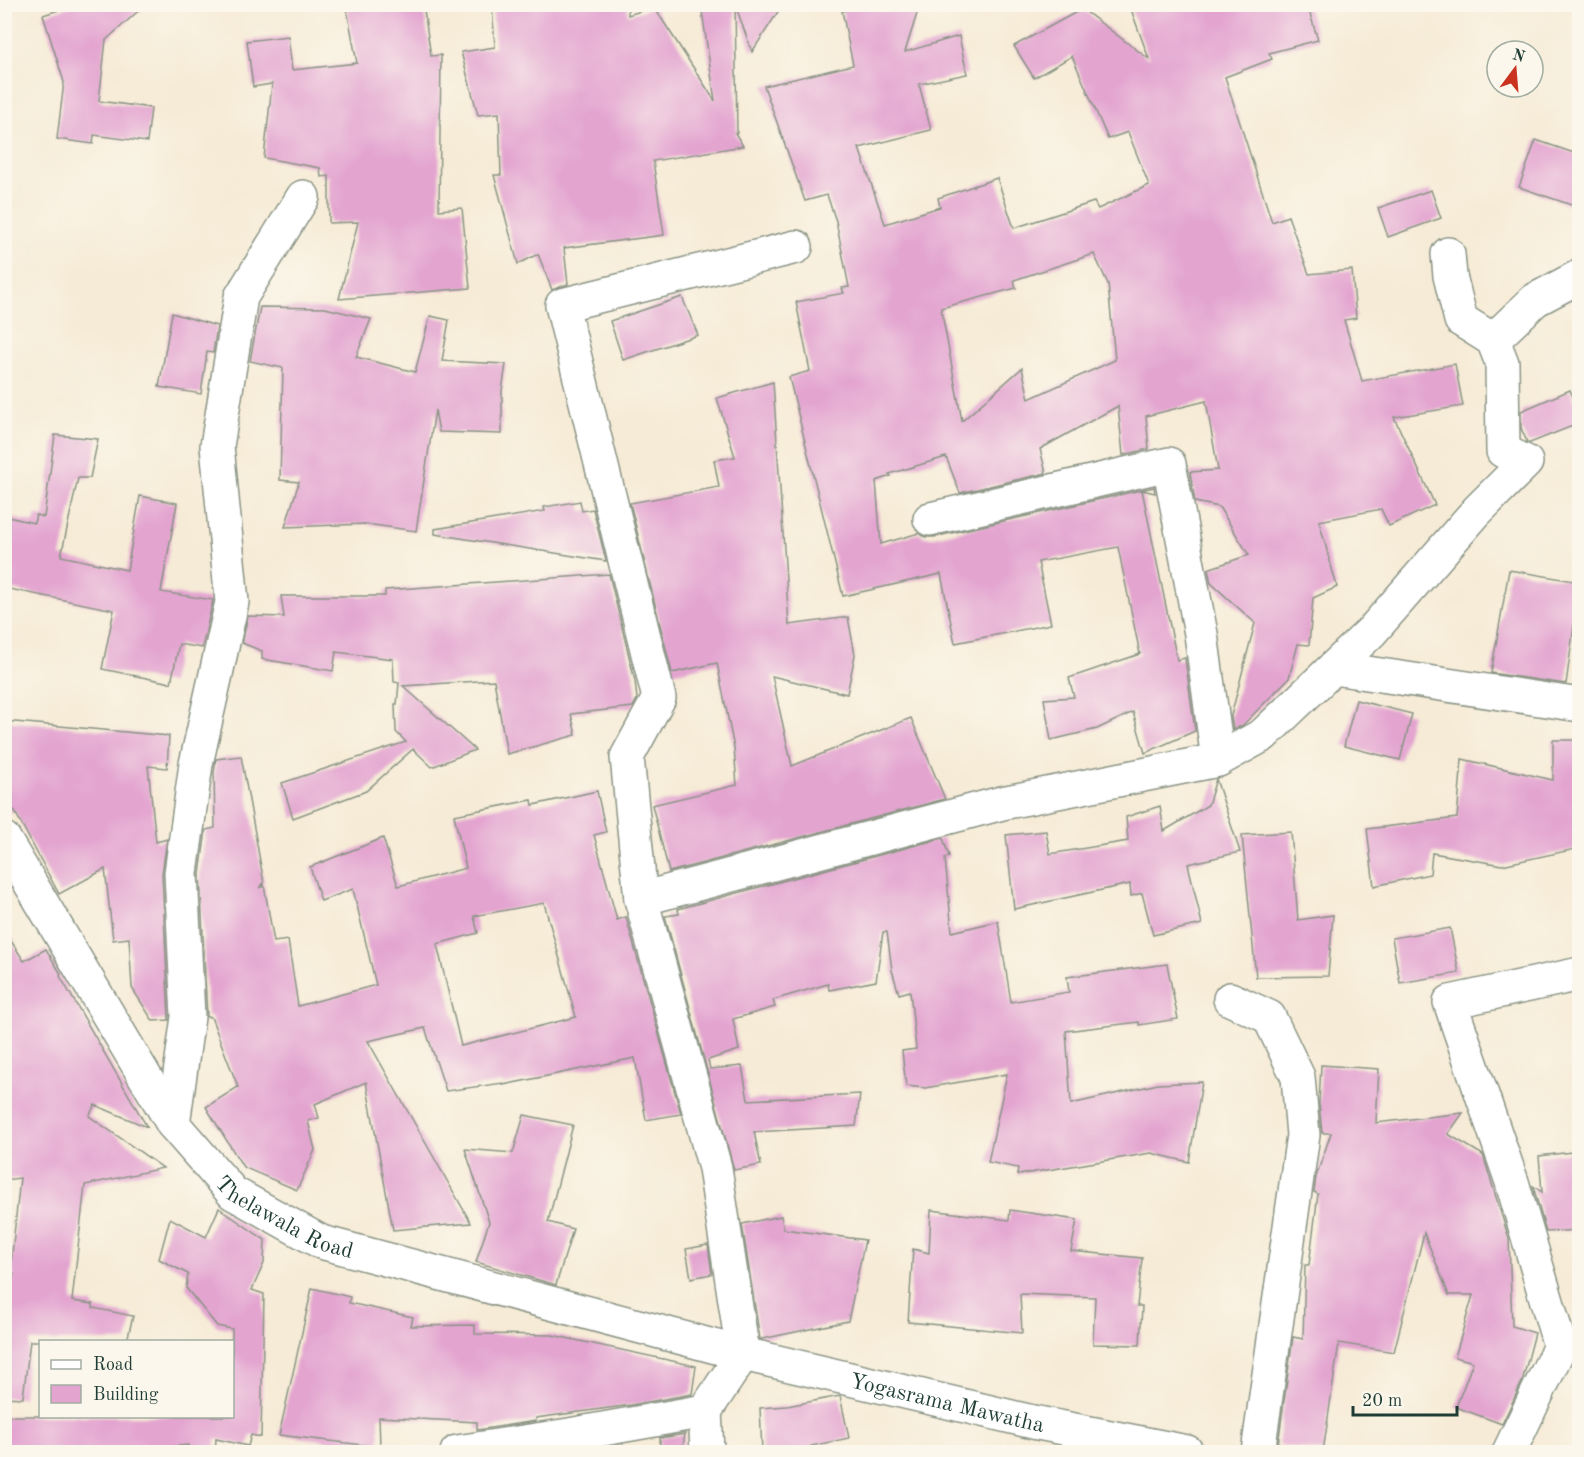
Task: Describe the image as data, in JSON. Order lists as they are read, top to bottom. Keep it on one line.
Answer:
{"streets":{"street":["Thelawala Road","Yogasrama Mawatha"]},"crossings":[["Thelawala Road","Yogasrama Mawatha"]],"legend":["Road","Building"],"scale_bar":"20 m","north":"top"}
